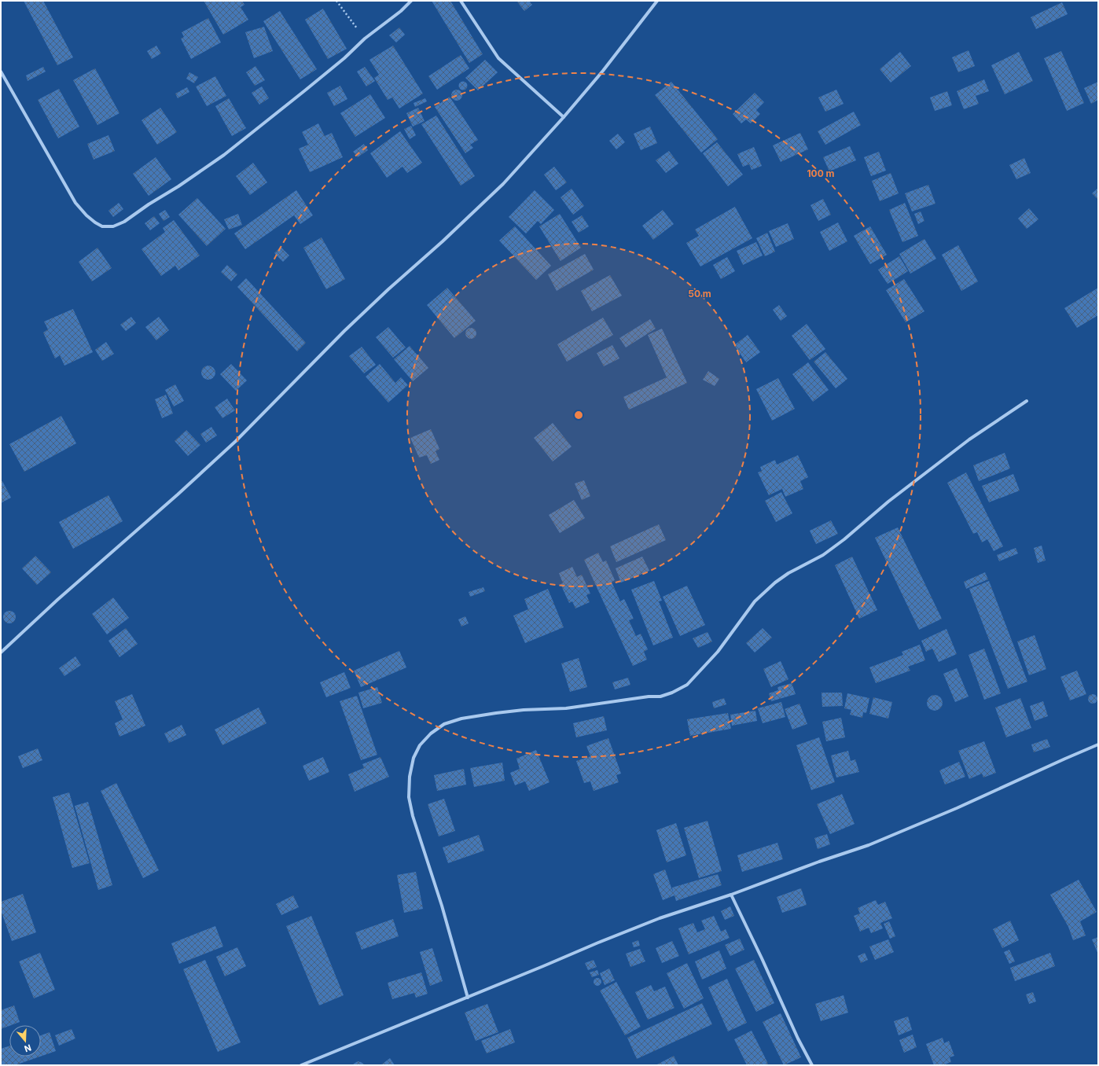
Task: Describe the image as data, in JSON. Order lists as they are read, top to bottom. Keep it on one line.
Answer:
{"north":"bottom","rings":["100 m","50 m"]}
